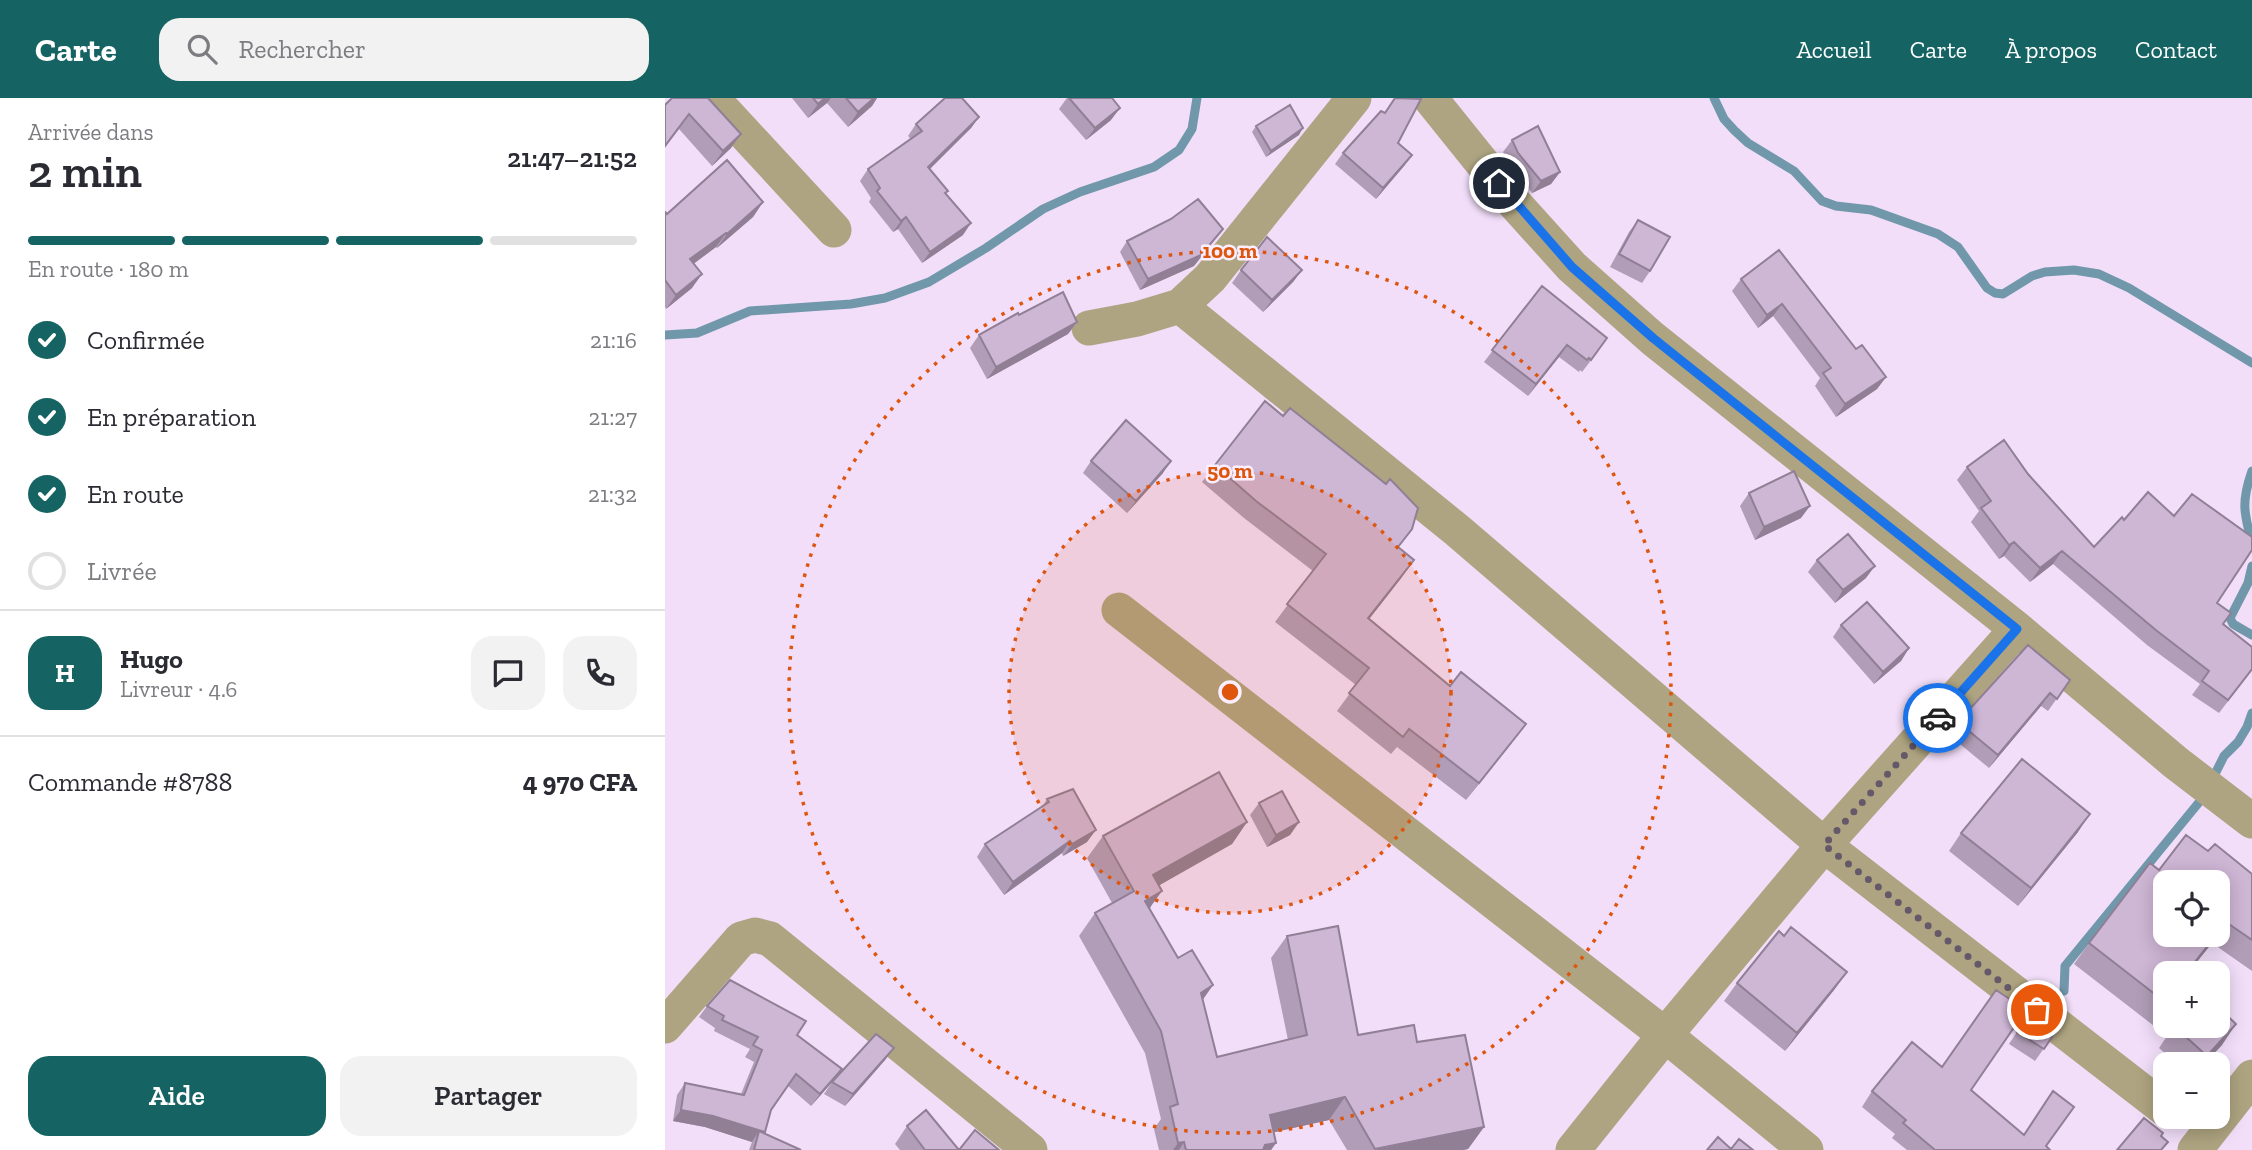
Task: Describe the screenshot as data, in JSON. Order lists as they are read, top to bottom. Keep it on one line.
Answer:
{"page":{"header":"Carte","search":"Rechercher","nav":["Accueil","Carte","À propos","Contact"],"heading":["2 min","Arrivée dans","21:47–21:52"],"panel":["Hugo","Livreur · 4.6","Commande #8788","4 970 CFA"],"bar":"En route · 180 m","list":[["Confirmée","21:16"],["En préparation","21:27"],["En route","21:32"],"Livrée"],"round":"H","map_buttons":["+","−"],"buttons":["Aide","Partager"]},"rings":["100 m","50 m"]}
